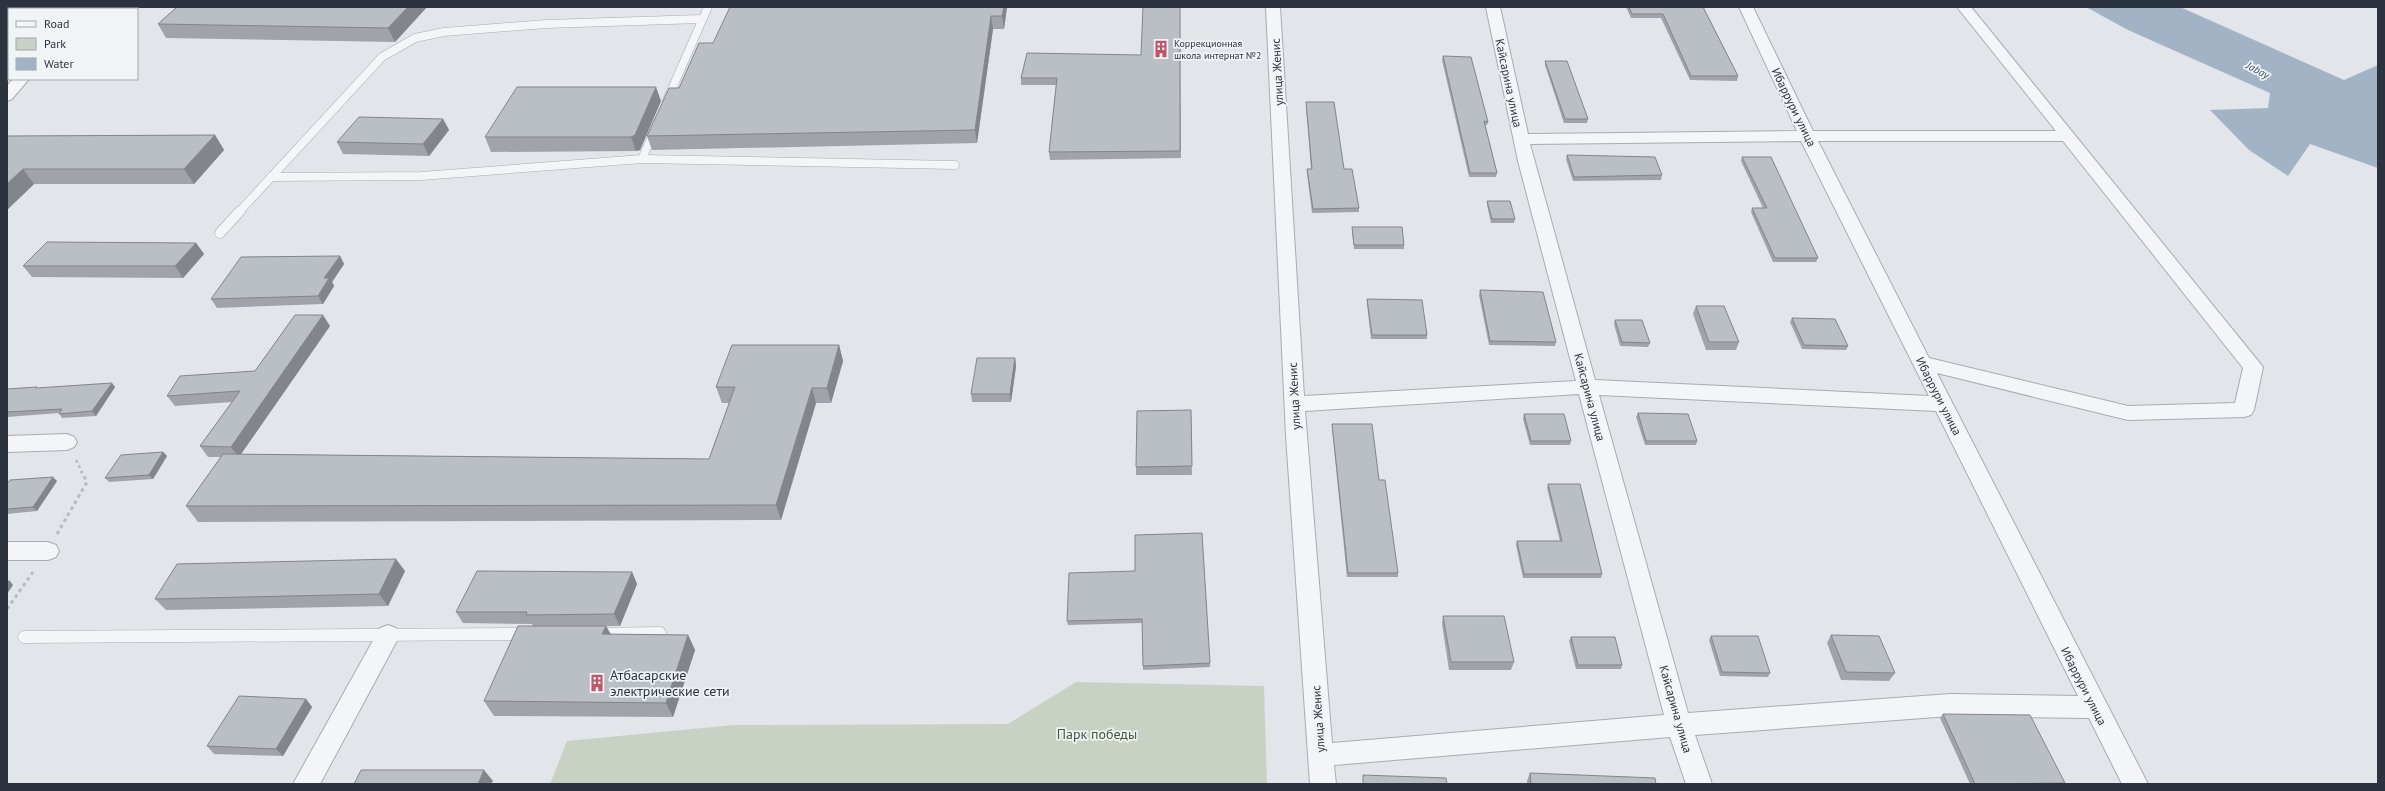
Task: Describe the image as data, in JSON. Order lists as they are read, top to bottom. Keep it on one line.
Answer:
{"streets":{"street":["улица Женис","Кайсарина улица","Ибаррури улица"]},"water":["Jabay"],"parks":["Парк победы"],"places":{"building":["Коррекционная школа интернат №2","Атбасарские электрические сети"]},"legend":["Road","Park","Water"]}
